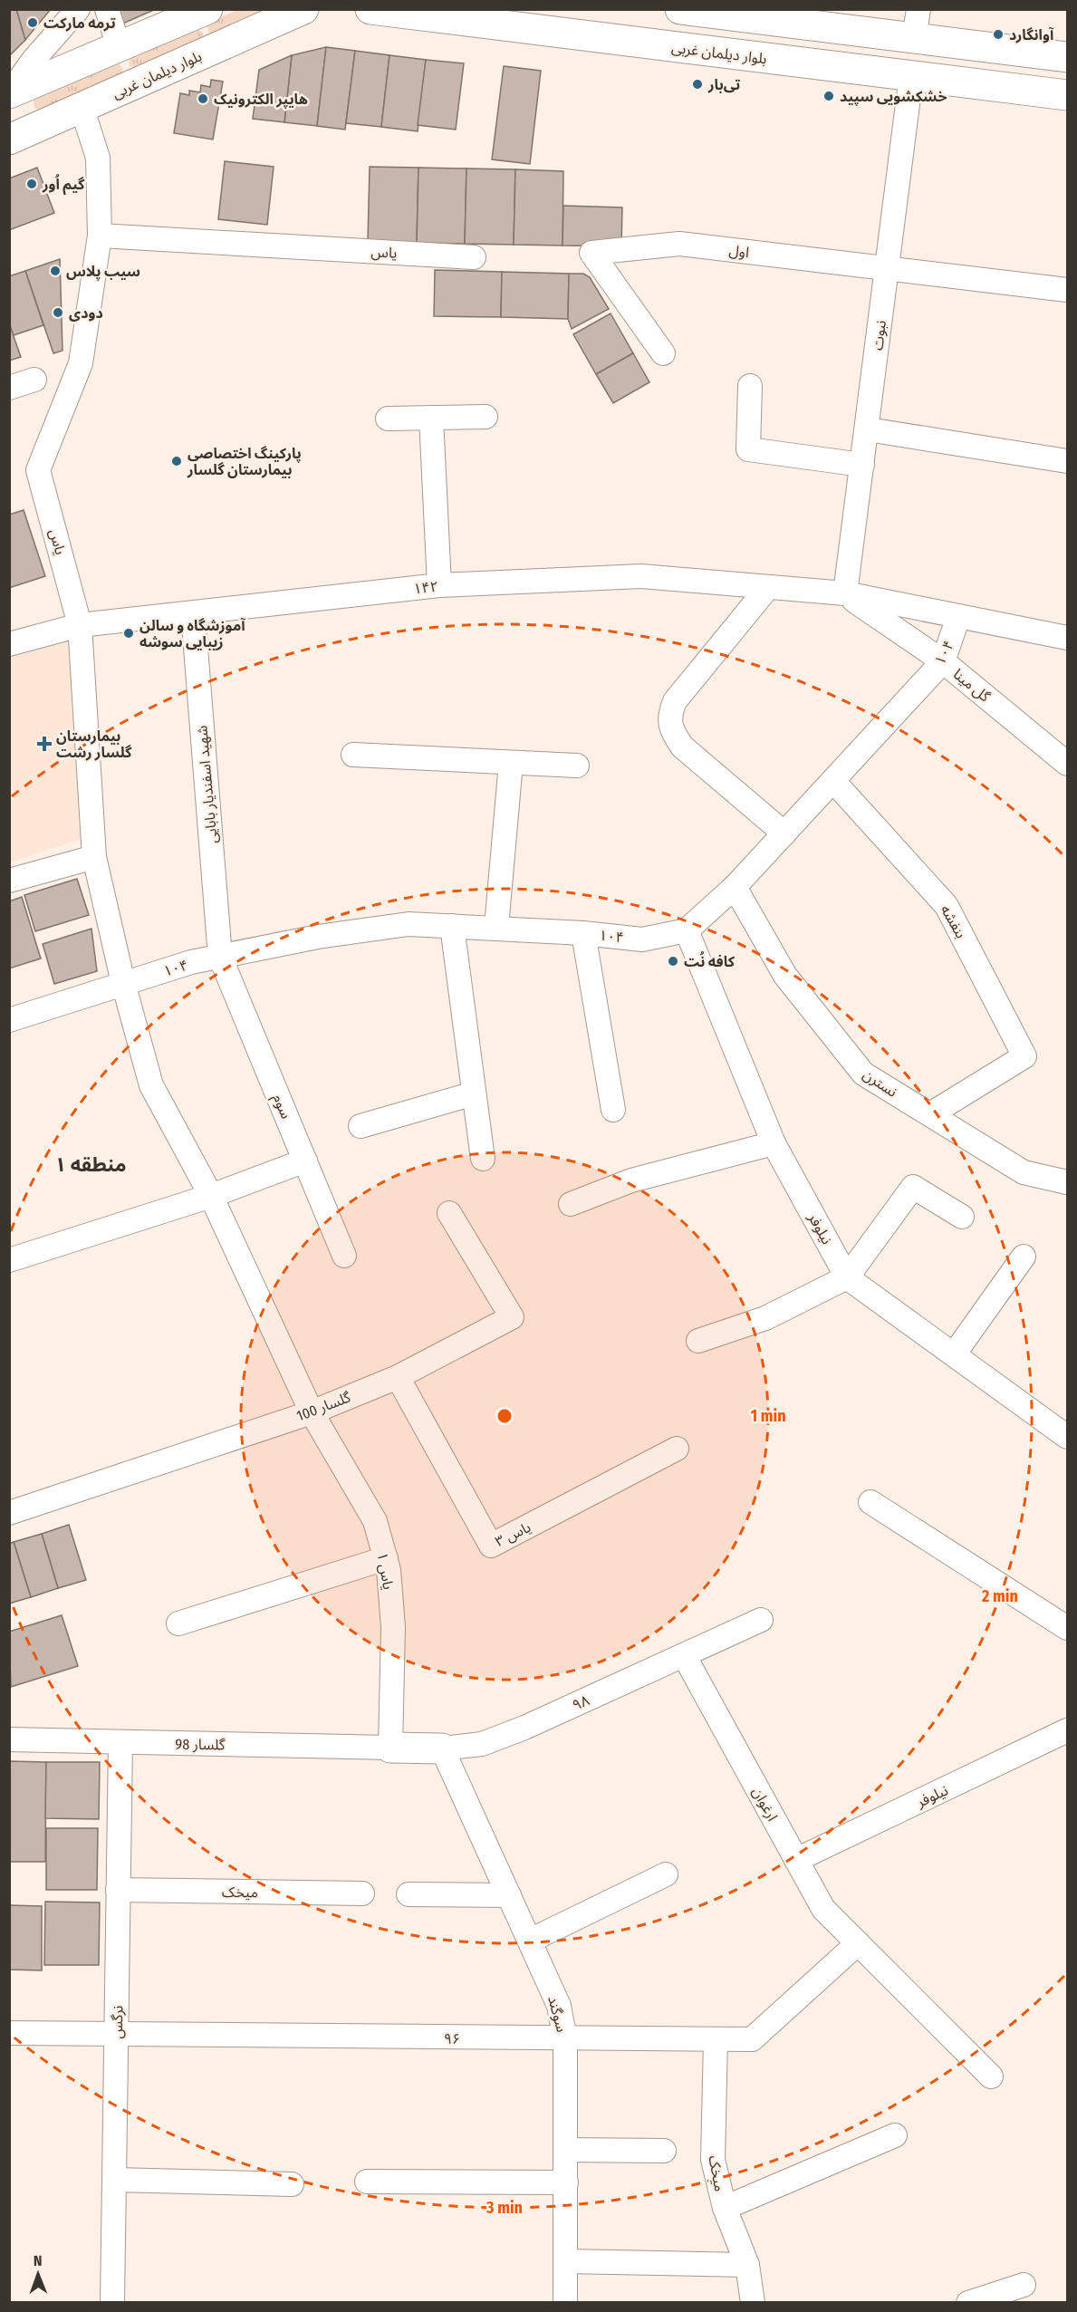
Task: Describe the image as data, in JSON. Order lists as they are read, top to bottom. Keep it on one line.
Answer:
{"streets":{"main road":["بلوار دیلمان غربی","۹۸"],"street":["اول","یاس","نبوت","۱۴۲","۱۰۴","گل مینا","شهید اسفندیار بابایی","بنفشه","نسترن","سوم","نیلوفر","گلسار 100","یاس ۳","یاس ۱","گلسار 98","ارغوان","میخک","سوگند","نرگس","۹۶"]},"crossings":[["بلوار دیلمان غربی","یاس"],["بلوار دیلمان غربی","نبوت"],["اول","نبوت"],["یاس","۱۴۲"],["یاس","۱۰۴"],["یاس","یاس ۱"],["نبوت","۱۴۲"],["نبوت","گل مینا"],["۱۴۲","۱۰۴"],["۱۴۲","گل مینا"],["۱۴۲","شهید اسفندیار بابایی"],["۱۰۴","گل مینا"],["۱۰۴","شهید اسفندیار بابایی"],["۱۰۴","بنفشه"],["۱۰۴","نسترن"],["۱۰۴","سوم"],["۱۰۴","نیلوفر"],["شهید اسفندیار بابایی","سوم"],["بنفشه","نسترن"],["نیلوفر","ارغوان"],["گلسار 100","یاس ۳"],["گلسار 100","یاس ۱"],["یاس ۱","۹۸"],["یاس ۱","گلسار 98"],["۹۸","گلسار 98"],["۹۸","ارغوان"],["۹۸","سوگند"],["گلسار 98","نرگس"],["ارغوان","۹۶"],["میخک","نرگس"],["میخک","۹۶"],["سوگند","۹۶"],["نرگس","۹۶"]],"districts":["منطقه ۱"],"places":{"other":["ترمه مارکت","آوانگارد","تی‌بار","خشکشویی سپید","هایپر الکترونیک","گیم اُور","سیب پلاس","دودی","پارکینگ اختصاصی بیمارستان گلسار","آموزشگاه و سالن زیبایی سوشه","کافه نُت"],"health":["بیمارستان گلسار رشت"]},"north":"top","rings":["1 min","2 min","3 min"]}
